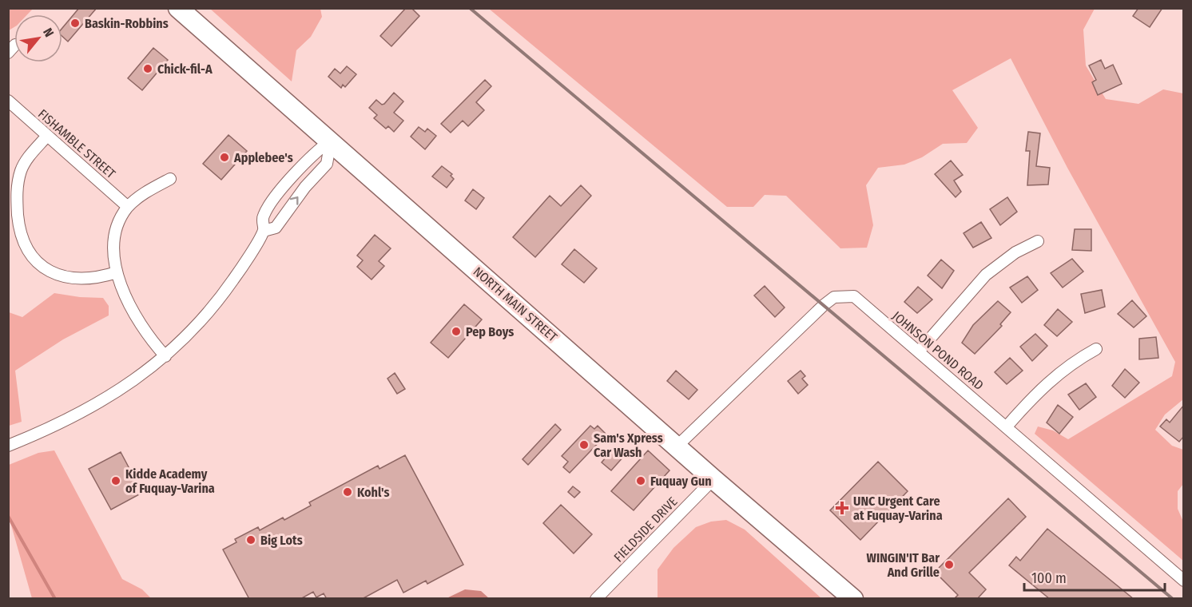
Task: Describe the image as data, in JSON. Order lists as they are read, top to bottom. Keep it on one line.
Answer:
{"streets":{"highway":["NORTH MAIN STREET"],"street":["FISHAMBLE STREET","JOHNSON POND ROAD","FIELDSIDE DRIVE"]},"crossings":[["NORTH MAIN STREET","JOHNSON POND ROAD"],["NORTH MAIN STREET","FIELDSIDE DRIVE"]],"places":{"other":["Baskin-Robbins","Chick-fil-A","Applebee's","Pep Boys","Sam's Xpress Car Wash","Kidde Academy of Fuquay-Varina","Fuquay Gun","Kohl's","Big Lots","WINGIN'IT Bar And Grille"],"health":["UNC Urgent Care at Fuquay-Varina"]},"scale_bar":"100 m","north":"top right"}
